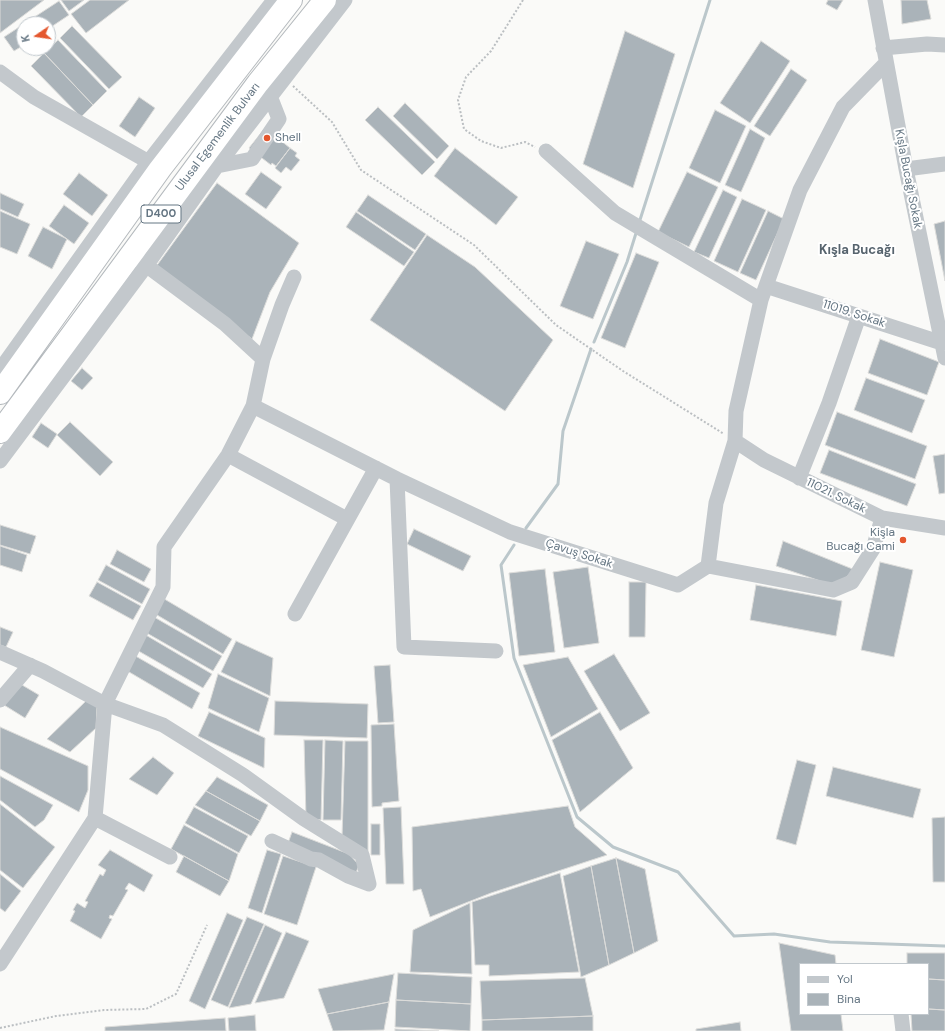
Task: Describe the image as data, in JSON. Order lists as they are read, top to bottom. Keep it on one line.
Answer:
{"streets":{"highway":["Ulusal Egemenlik Bulvarı","D400"],"street":["Kışla Bucağı Sokak","11019. Sokak","11021. Sokak","Çavuş Sokak"]},"crossings":[["Kışla Bucağı Sokak","11019. Sokak"]],"districts":["Kışla Bucağı"],"places":["Shell","Kişla Bucağı Cami"],"legend":["Yol","Bina"],"north":"left"}
